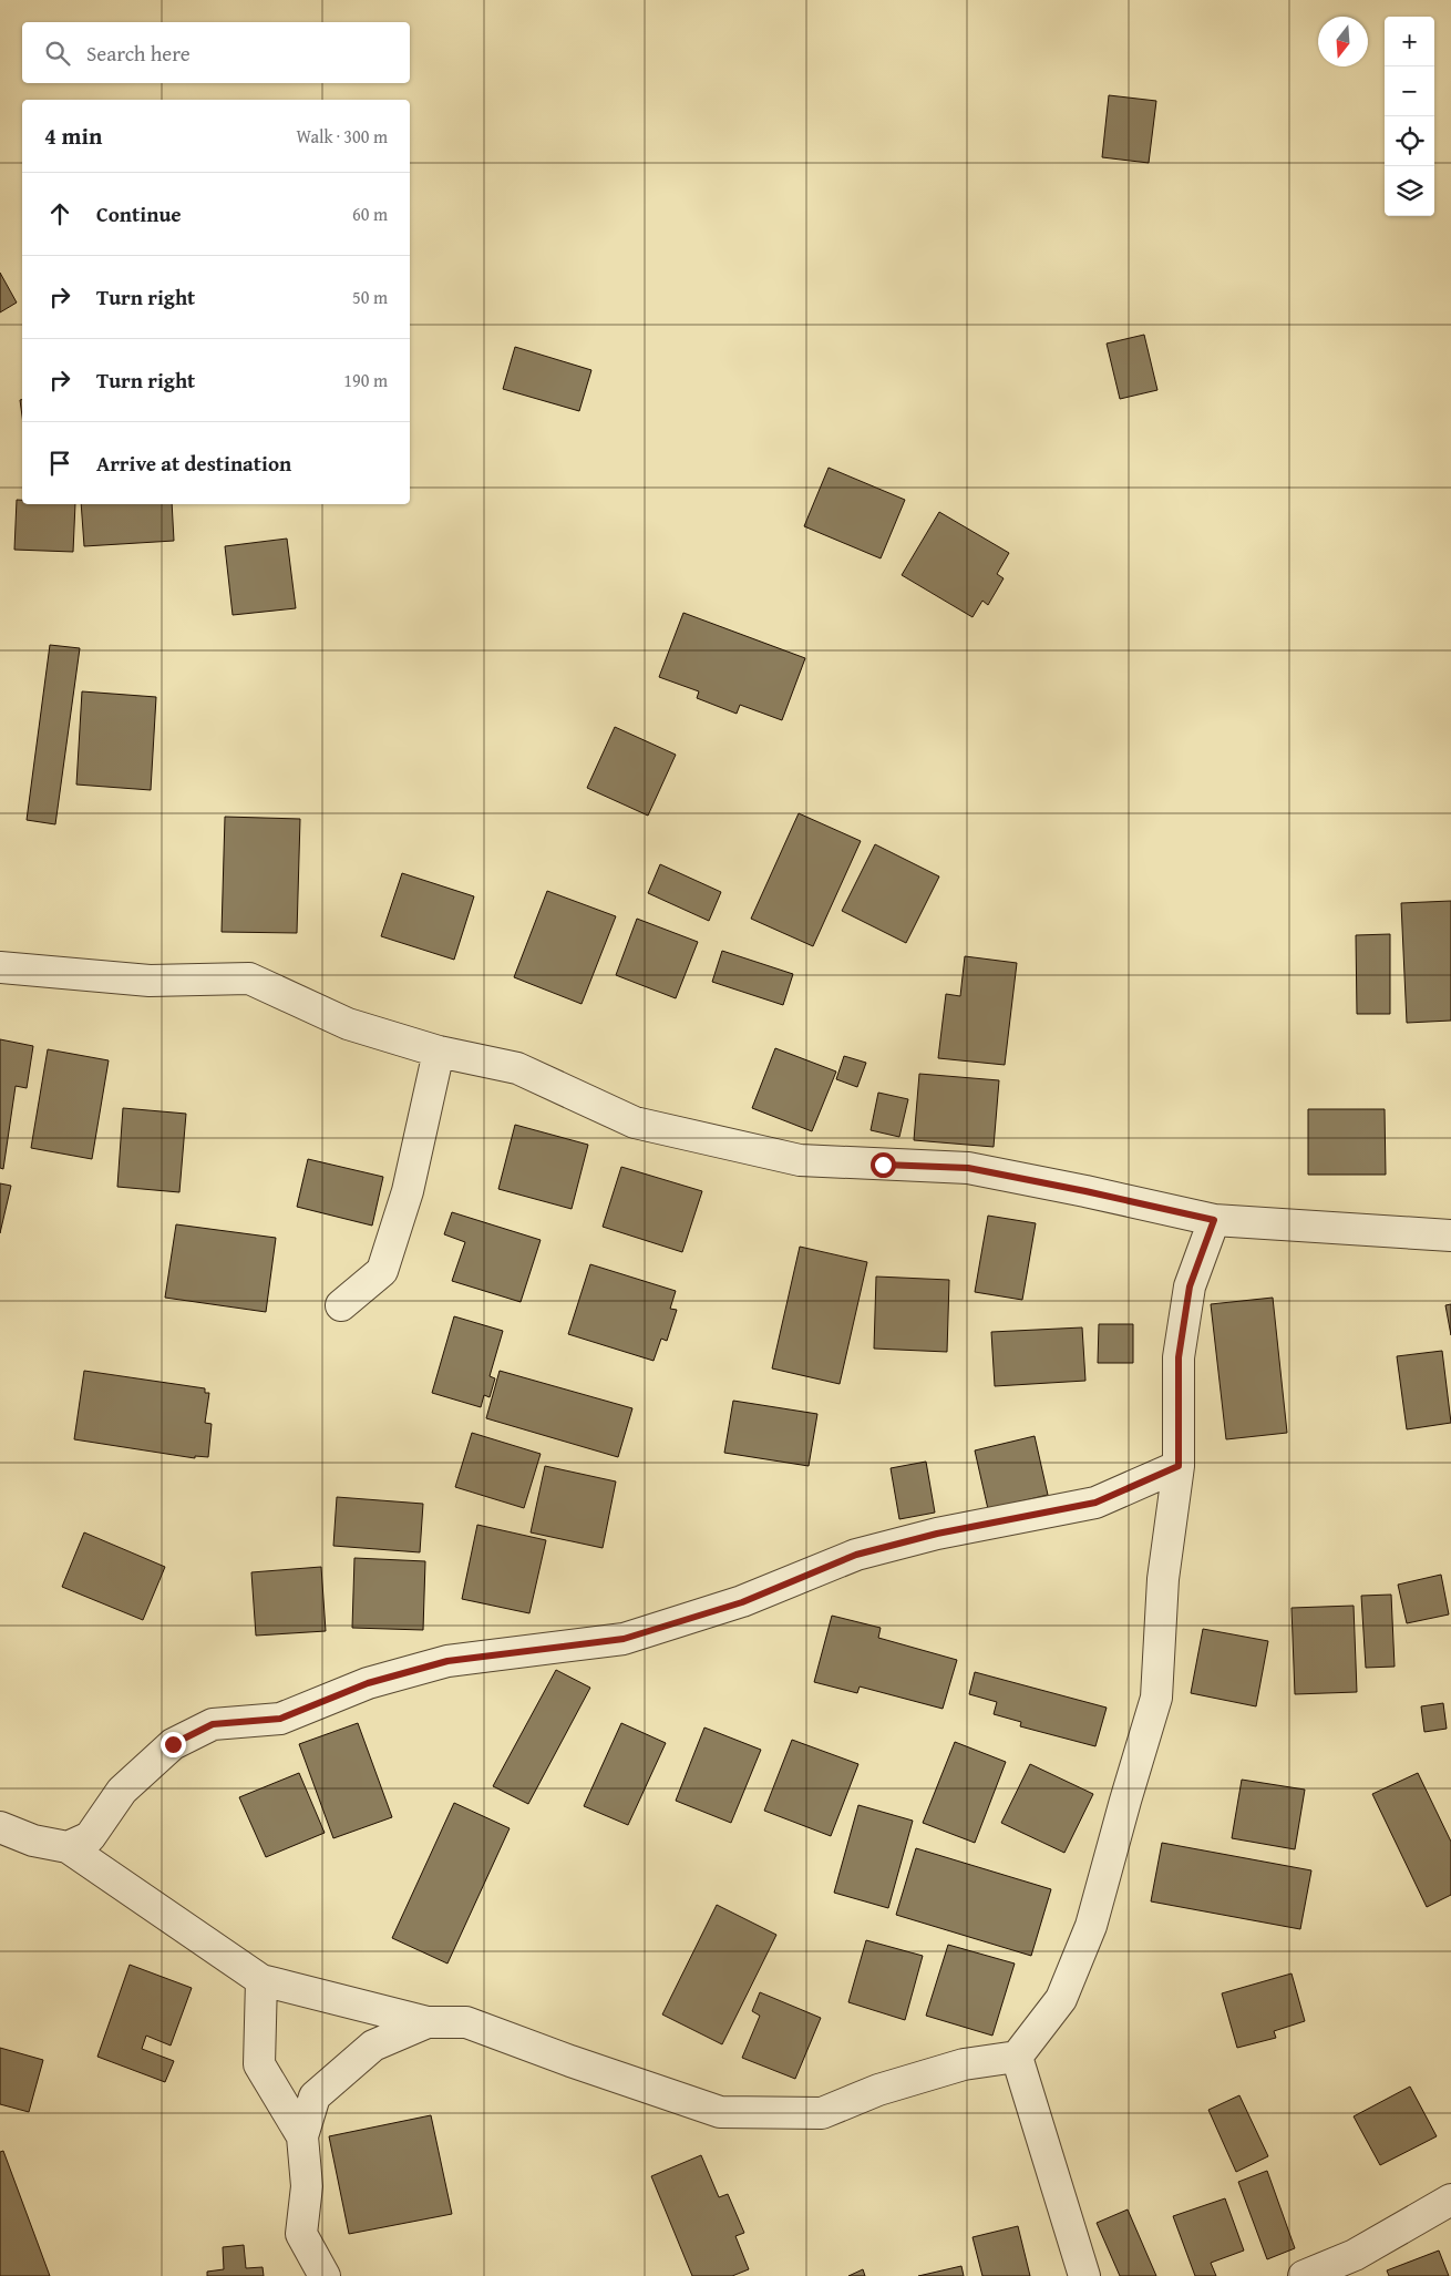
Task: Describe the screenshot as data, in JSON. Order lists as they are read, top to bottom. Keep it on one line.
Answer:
{"north":"bottom","page":{"map_buttons":["+","−"],"search":"Search here","heading":["4 min","Walk · 300 m"],"list":[["Continue","60 m"],["Turn right","50 m"],["Turn right","190 m"],"Arrive at destination"]}}
